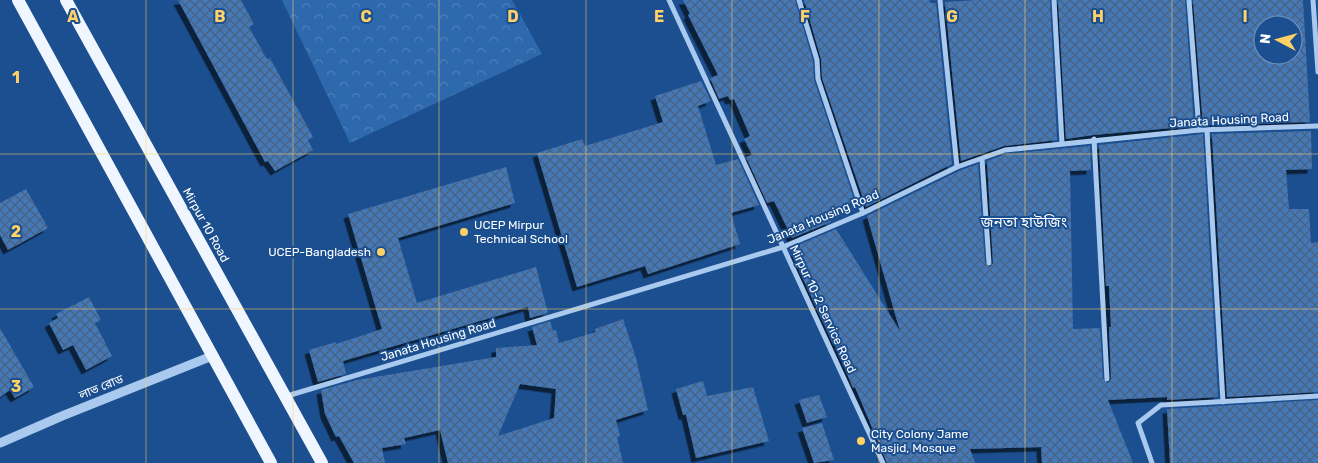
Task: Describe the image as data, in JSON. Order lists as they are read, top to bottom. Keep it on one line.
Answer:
{"streets":{"main road":["Mirpur 10 Road"],"street":["Janata Housing Road","Mirpur 10-2 Service Road","লাভ রোড"]},"crossings":[["Janata Housing Road","Mirpur 10 Road"],["Janata Housing Road","Mirpur 10-2 Service Road"]],"districts":["জনতা হাউজিং"],"places":["UCEP Mirpur Technical School","UCEP-Bangladesh","City Colony Jame Masjid, Mosque"],"north":"left","grid":{"columns":["A","B","C","D","E","F","G","H","I"],"rows":["1","2","3"]}}
